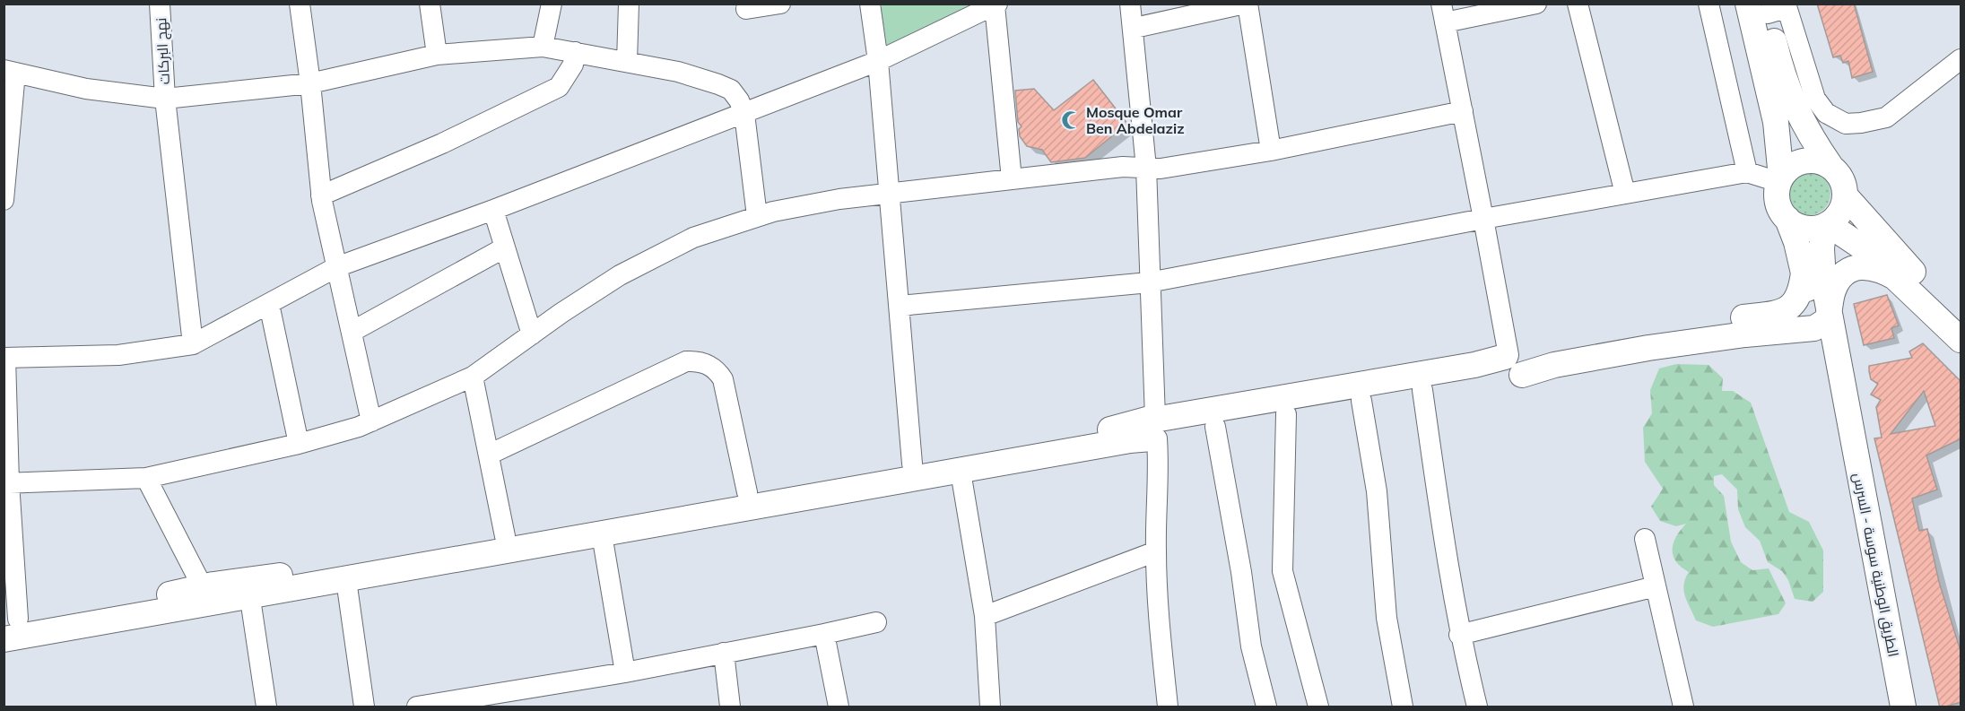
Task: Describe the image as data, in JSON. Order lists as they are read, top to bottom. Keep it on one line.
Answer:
{"streets":{"main road":["الطريق الوطنية سوسة - السرس"],"street":["نهج البركات"]},"places":{"mosque":["Mosque Omar Ben Abdelaziz"]}}
